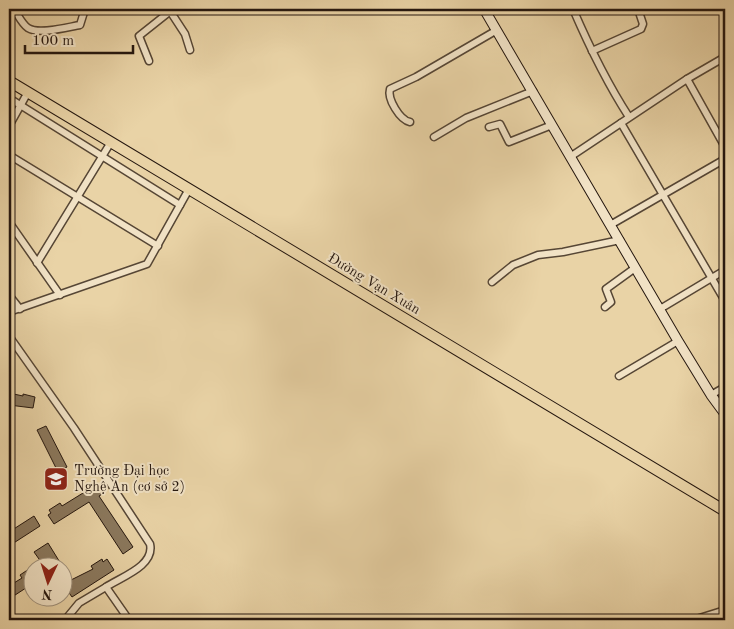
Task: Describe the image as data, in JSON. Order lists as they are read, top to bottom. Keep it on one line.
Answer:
{"streets":{"main road":["Đường Vạn Xuân"]},"places":{"school or university":["Trường Đại học Nghệ An (cơ sở 2)"]},"scale_bar":"100 m","north":"bottom"}
